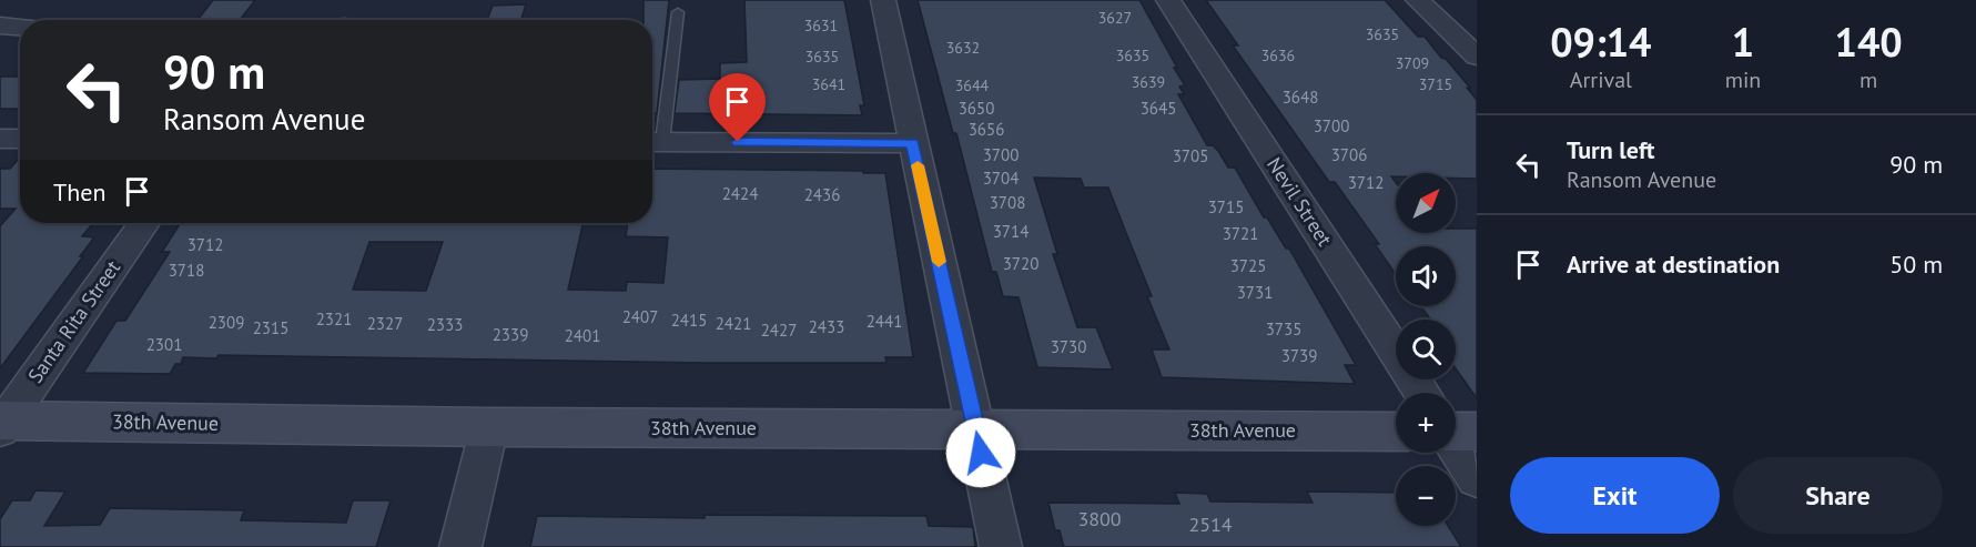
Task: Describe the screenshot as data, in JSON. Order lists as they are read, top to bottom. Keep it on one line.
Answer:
{"streets":{"street":["Nevil Street","Santa Rita Street","38th Avenue"]},"crossings":[["Santa Rita Street","38th Avenue"]],"house_numbers":["3627","3631","3635","3632","3635","3636","3635","3709","3639","3641","3715","3644","3648","3650","3645","3700","3656","3700","3706","3705","3704","3712","2424","2436","3708","3715","3714","3721","3712","3720","3725","3718","3731","2407","2321","2415","2441","2309","2327","2421","2333","2433","2315","3735","2427","2339","2401","2301","3730","3739","3800","2514"],"north":"top right","page":{"eta":["09:14","Arrival","1","min","140","m"],"turn":["90 m","Ransom Avenue"],"list":[{"name":"Turn left","note":"Ransom Avenue","value":"90 m"},{"name":"Arrive at destination","value":"50 m"}],"then":"Then","map_buttons":["+","−"],"buttons":["Exit","Share"]}}
